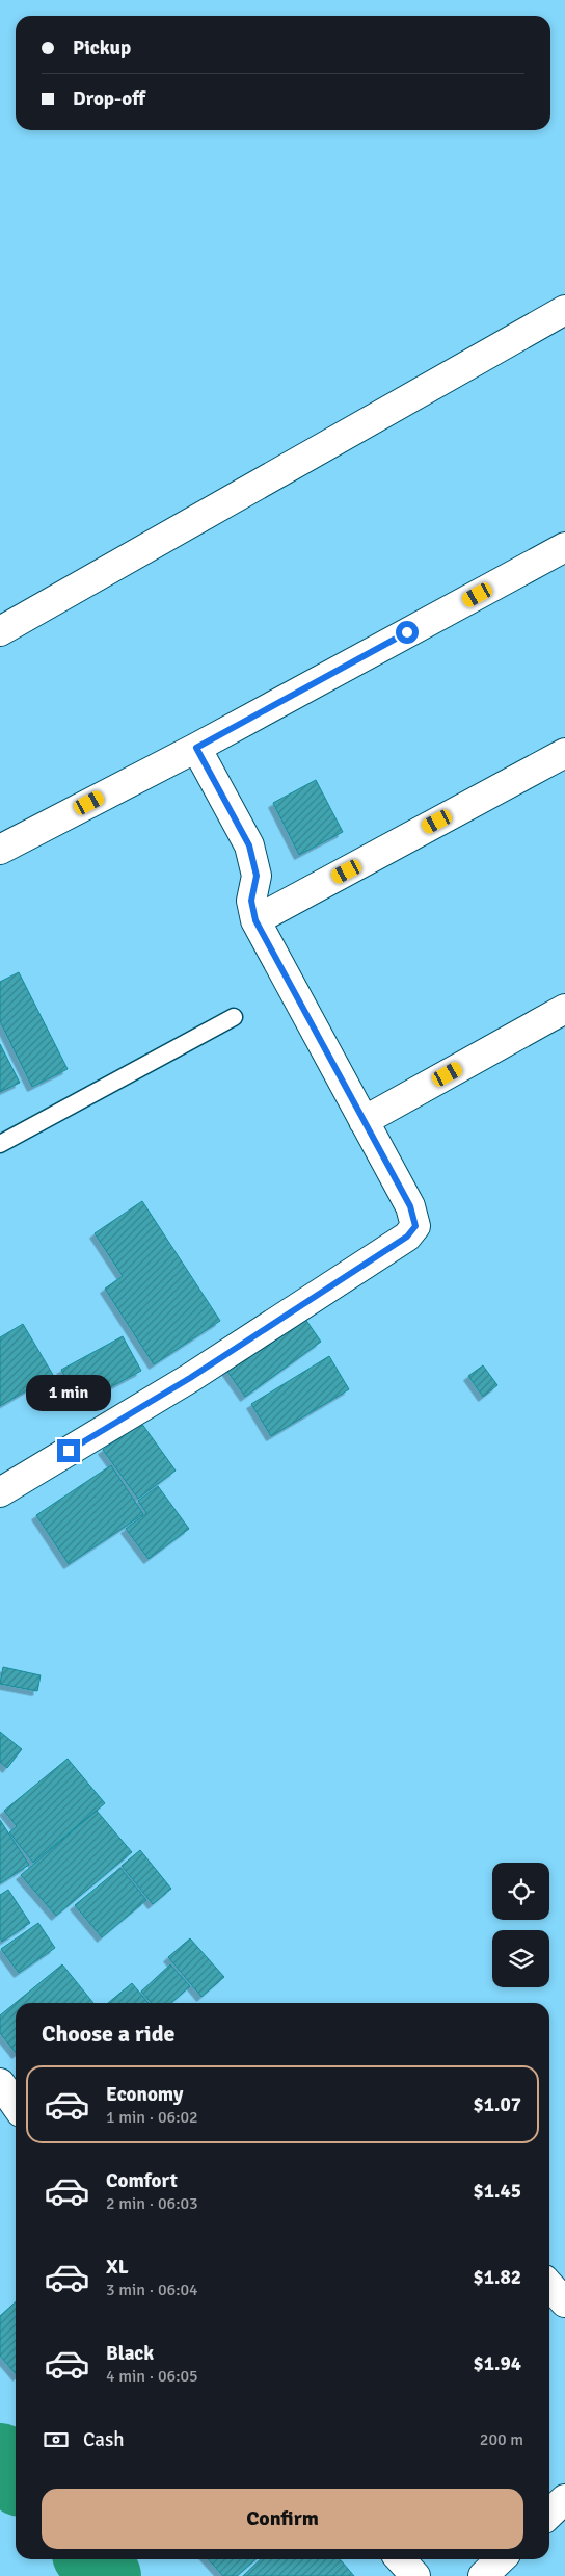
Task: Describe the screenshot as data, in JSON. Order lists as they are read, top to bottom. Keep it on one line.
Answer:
{"page":{"banner":["Pickup","Drop-off"],"bubble":"1 min","heading":"Choose a ride","list":[{"name":"Economy","note":"1 min · 06:02","value":"$1.07"},{"name":"Comfort","note":"2 min · 06:03","value":"$1.45"},{"name":"XL","note":"3 min · 06:04","value":"$1.82"},{"name":"Black","note":"4 min · 06:05","value":"$1.94"}],"pay":["Cash","200 m"],"buttons":"Confirm"}}
